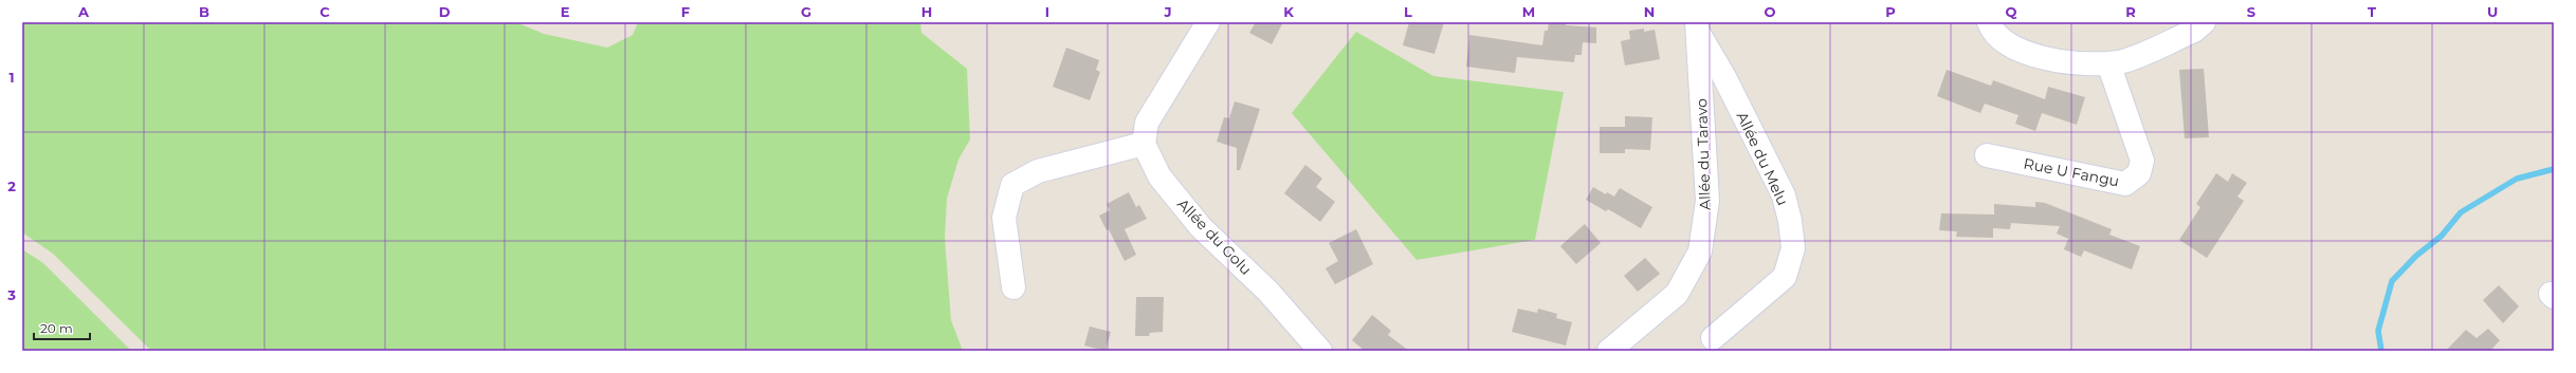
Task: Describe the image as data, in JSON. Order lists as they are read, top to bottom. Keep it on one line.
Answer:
{"streets":{"street":["Allée du Taravo","Allée du Melu","Rue U Fangu","Allée du Golu"]},"crossings":[["Allée du Taravo","Allée du Melu"]],"scale_bar":"20 m","grid":{"columns":["A","B","C","D","E","F","G","H","I","J","K","L","M","N","O","P","Q","R","S","T","U"],"rows":["1","2","3"]}}
